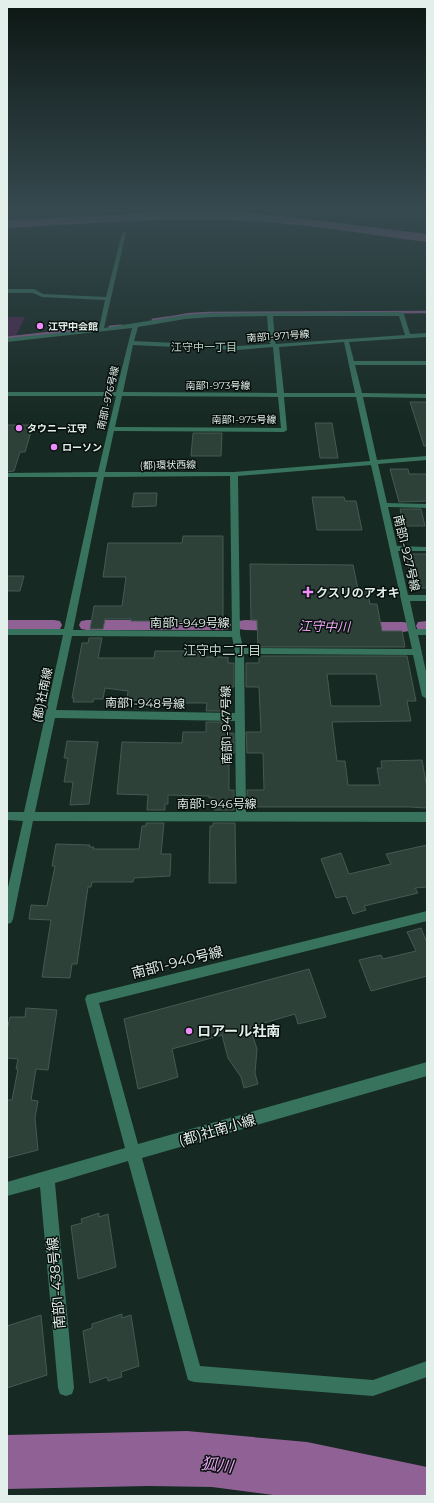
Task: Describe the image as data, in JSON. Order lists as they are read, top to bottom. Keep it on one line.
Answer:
{"streets":{"street":["南部1-971号線","南部1-973号線","南部1-976号線","南部1-975号線","(都)環状西線","南部1-927号線","南部1-949号線","(都)社南線","南部1-948号線","南部1-947号線","南部1-946号線","南部1-940号線","(都)社南小線","南部1-438号線"]},"crossings":[["南部1-971号線","南部1-976号線"],["南部1-971号線","南部1-975号線"],["南部1-973号線","南部1-976号線"],["南部1-973号線","南部1-975号線"],["南部1-976号線","南部1-975号線"],["南部1-976号線","(都)環状西線"],["南部1-976号線","(都)社南線"],["(都)環状西線","南部1-927号線"],["(都)環状西線","南部1-949号線"],["(都)環状西線","(都)社南線"],["南部1-949号線","(都)社南線"],["南部1-949号線","南部1-947号線"],["(都)社南線","南部1-948号線"],["(都)社南線","南部1-946号線"],["南部1-948号線","南部1-947号線"],["南部1-947号線","南部1-946号線"],["南部1-940号線","(都)社南小線"],["(都)社南小線","南部1-438号線"]],"districts":["江守中一丁目","江守中二丁目"],"water":["江守中川","狐川"],"places":{"other":["江守中会館","タウニー江守","ローソン","ロアール社南"],"health":["クスリのアオキ"]}}
